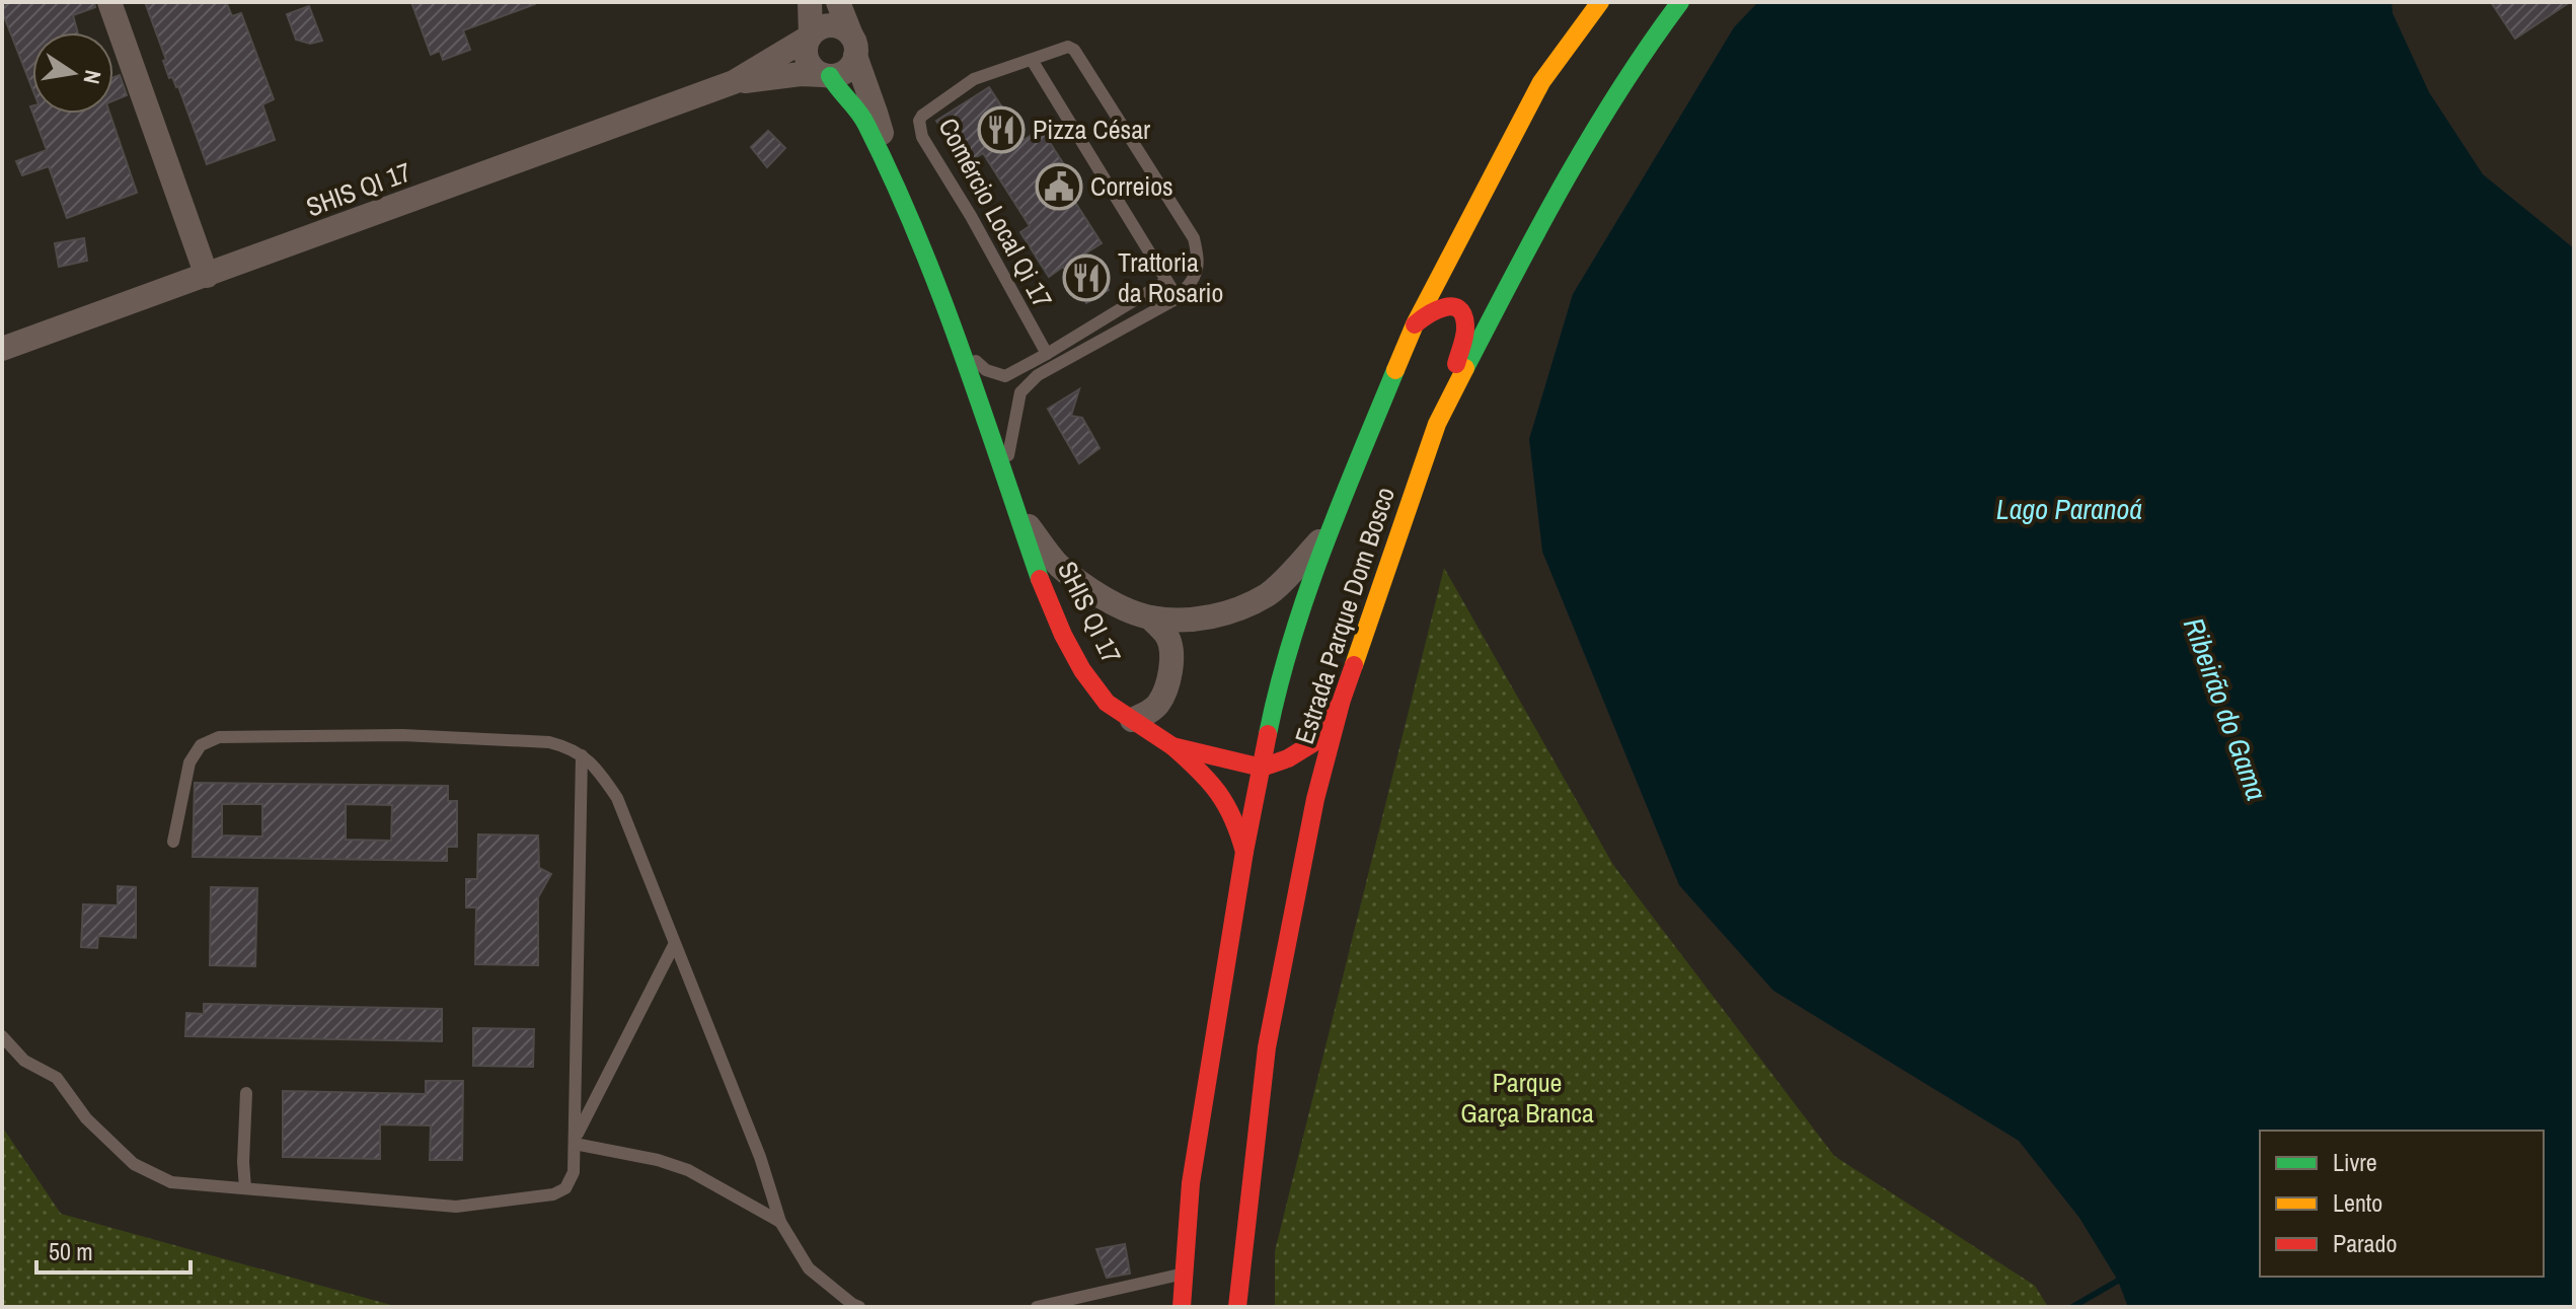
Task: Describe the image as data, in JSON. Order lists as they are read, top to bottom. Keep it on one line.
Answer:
{"streets":{"main road":["SHIS QI 17","Estrada Parque Dom Bosco"],"lane":["Comércio Local Qi 17"]},"crossings":[["SHIS QI 17","Estrada Parque Dom Bosco"]],"water":["Lago Paranoá","Ribeirão do Gama"],"parks":["Parque Garça Branca"],"places":{"restaurant":["Pizza César","Trattoria da Rosario"],"public building":["Correios"]},"legend":["Livre","Lento","Parado"],"scale_bar":"50 m","north":"right"}
